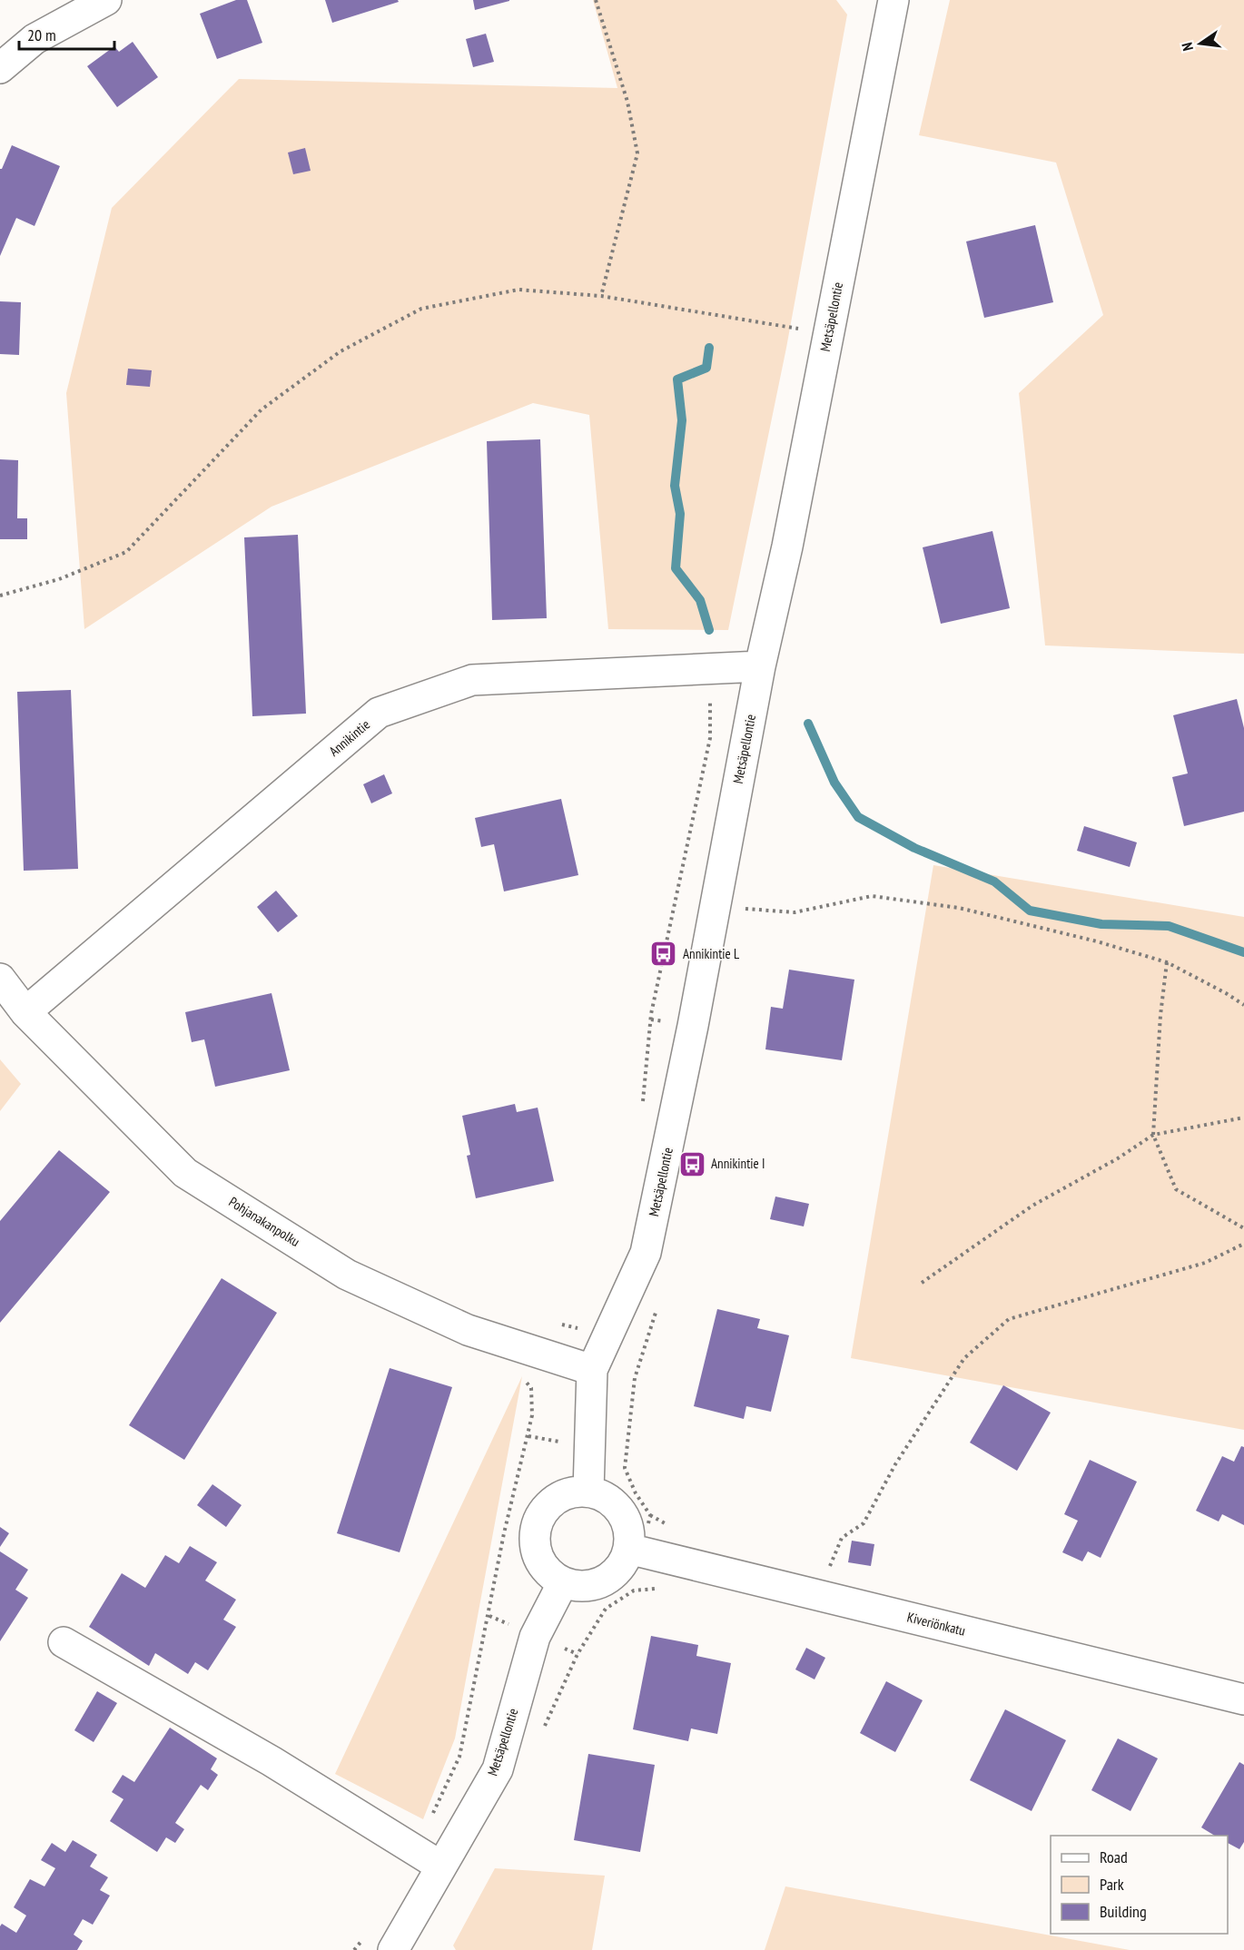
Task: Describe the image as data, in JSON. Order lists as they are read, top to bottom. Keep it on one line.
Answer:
{"streets":{"street":["Metsäpellontie","Annikintie","Pohjanakanpolku","Kiveriönkatu"]},"crossings":[["Metsäpellontie","Annikintie"],["Metsäpellontie","Pohjanakanpolku"],["Metsäpellontie","Kiveriönkatu"],["Annikintie","Pohjanakanpolku"]],"places":{"bus stop":["Annikintie L","Annikintie I"]},"legend":["Road","Park","Building"],"scale_bar":"20 m","north":"left"}
